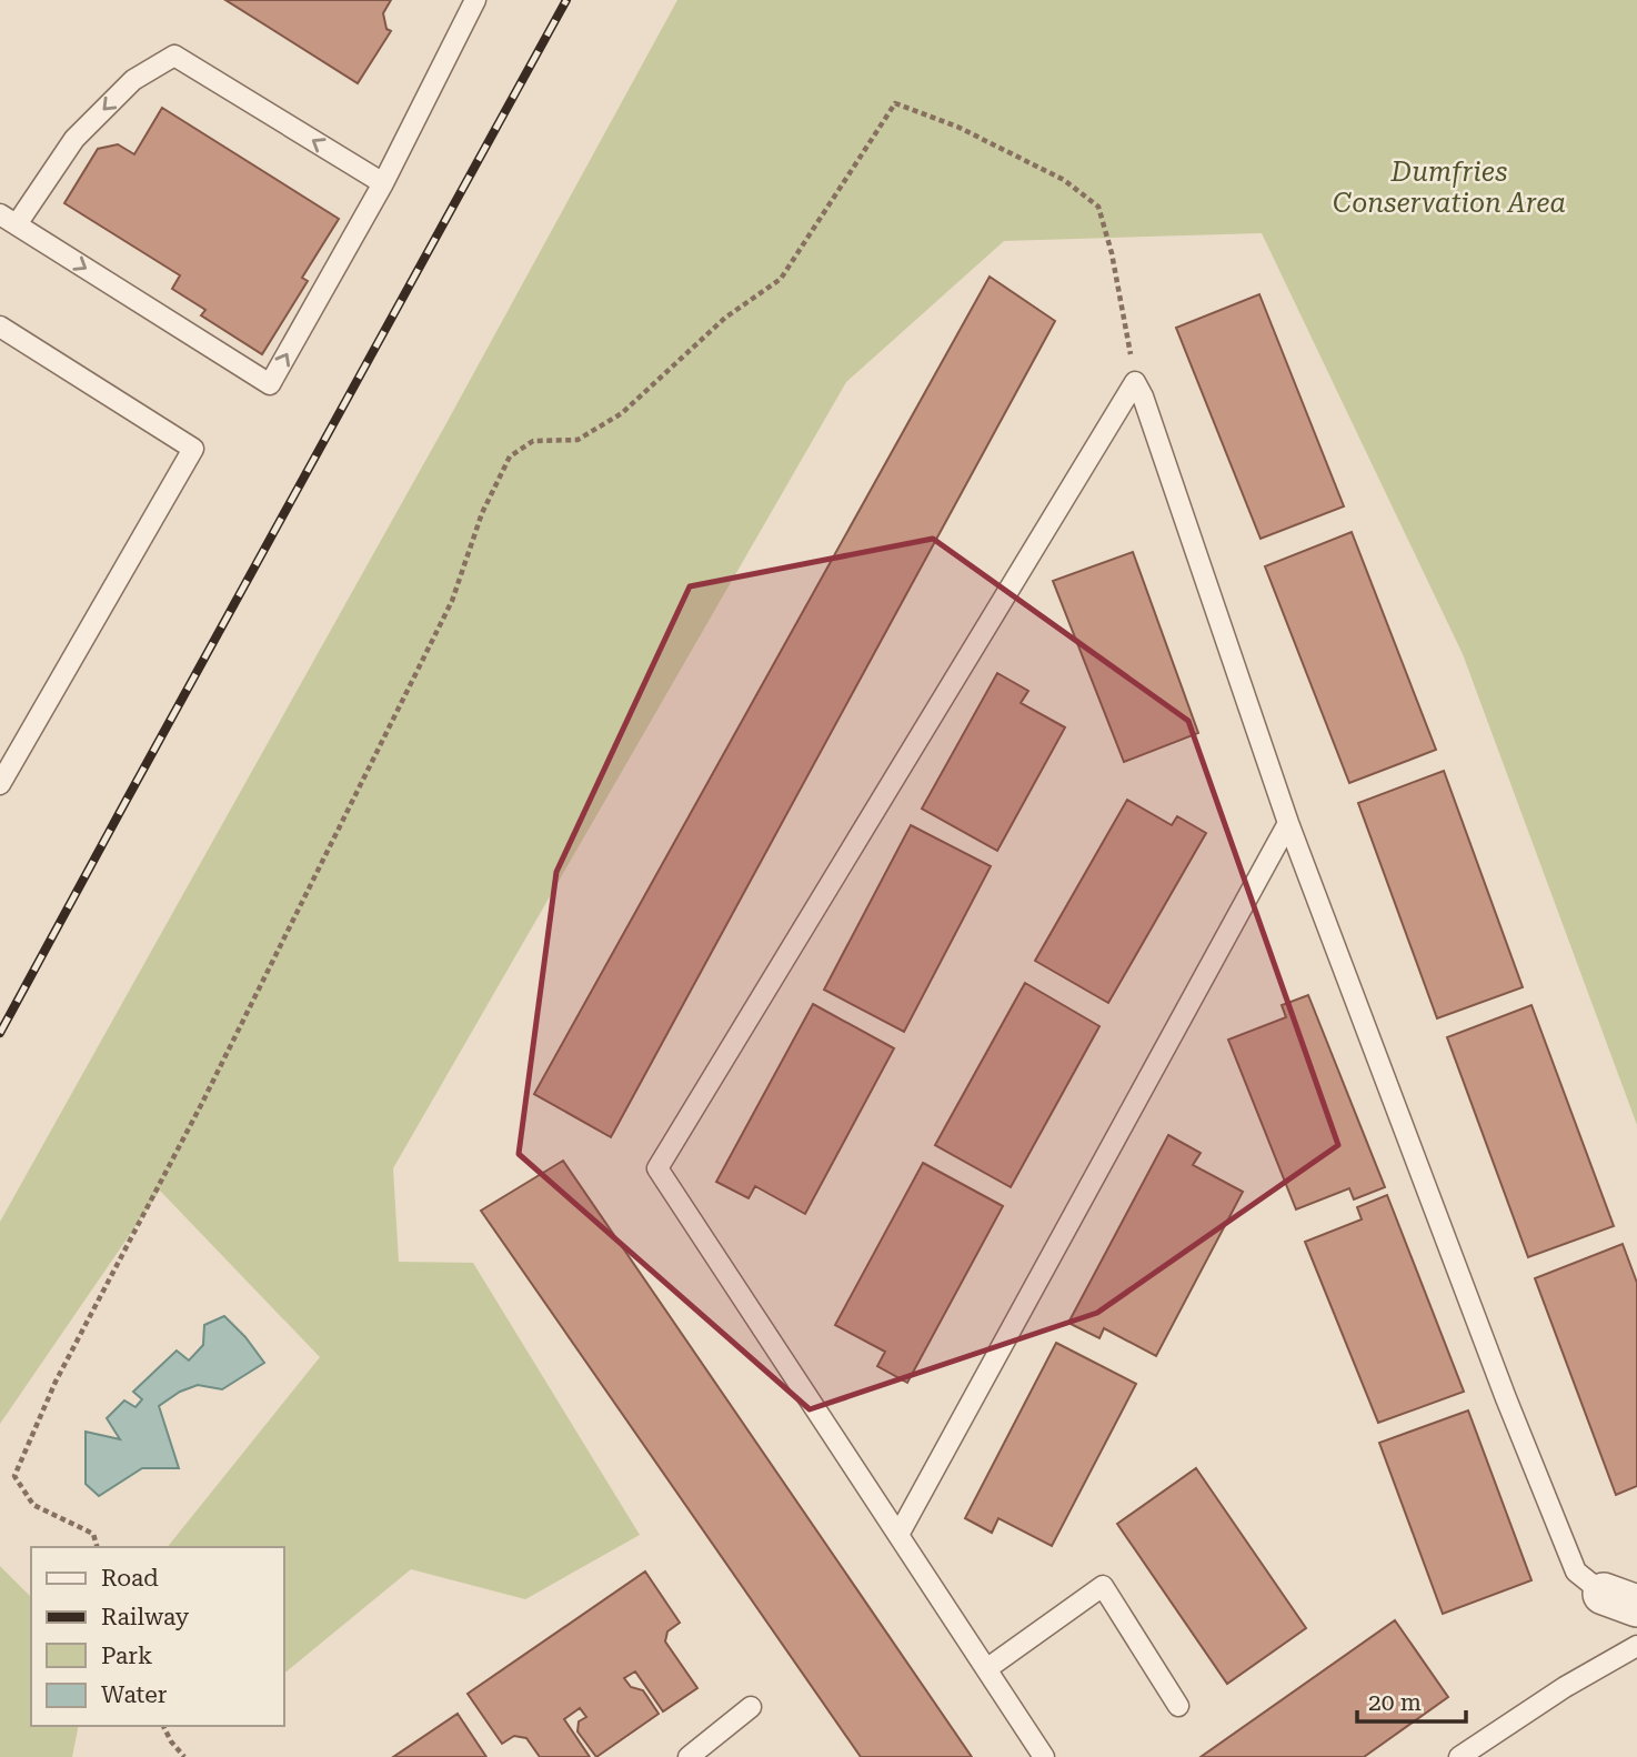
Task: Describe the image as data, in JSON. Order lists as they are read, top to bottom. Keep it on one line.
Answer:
{"parks":["Dumfries Conservation Area"],"legend":["Road","Railway","Park","Water"],"scale_bar":"20 m"}
